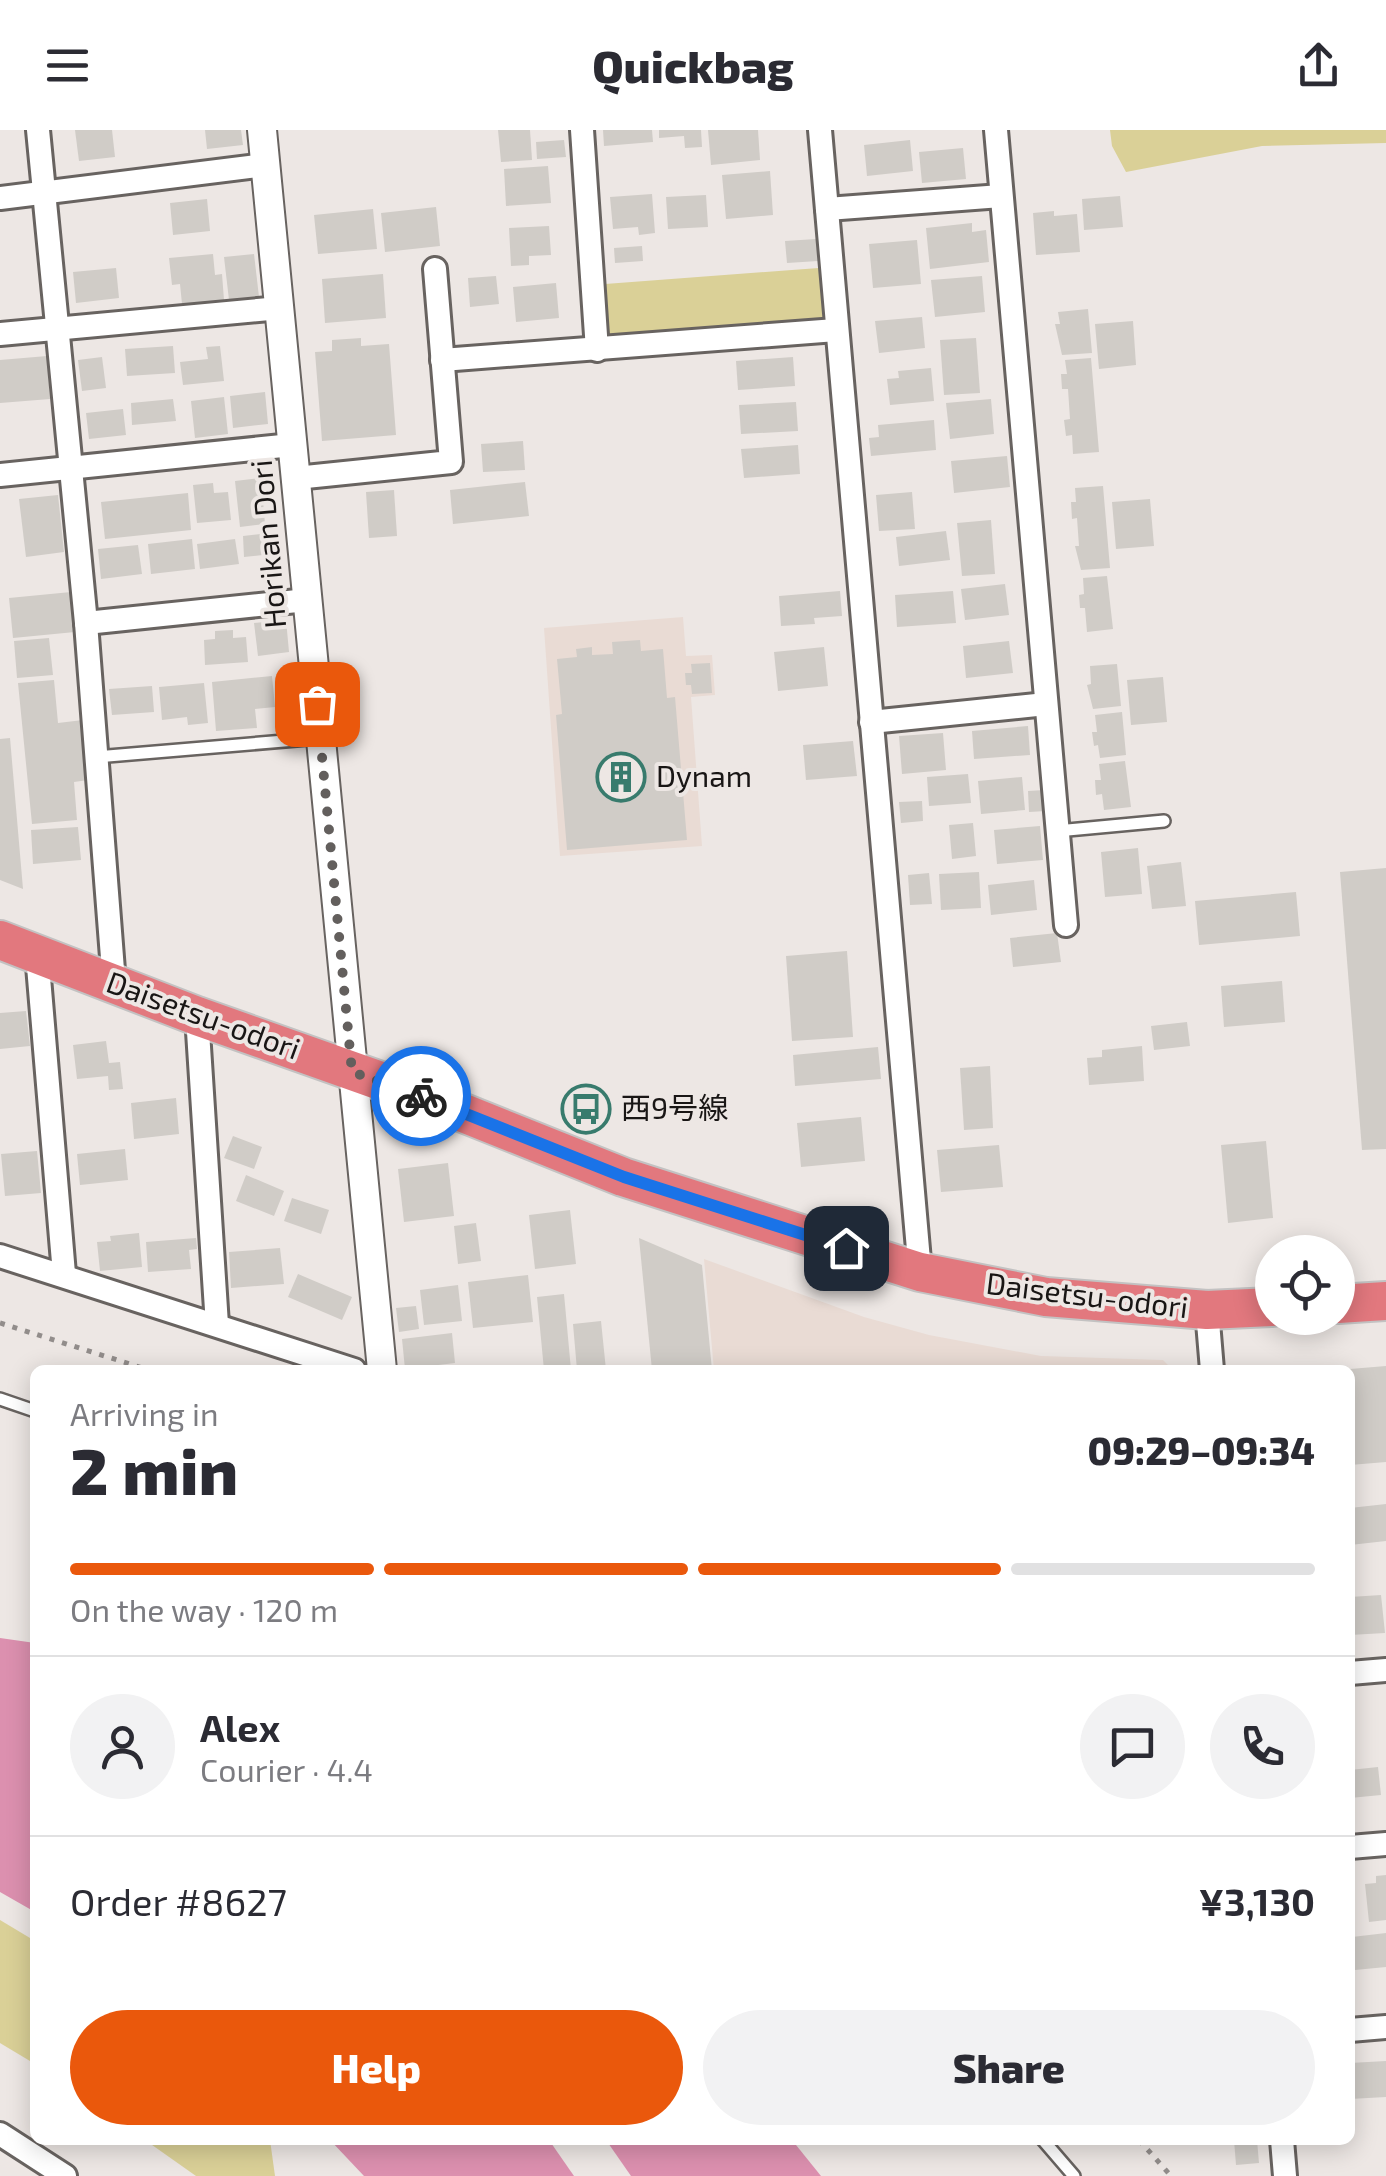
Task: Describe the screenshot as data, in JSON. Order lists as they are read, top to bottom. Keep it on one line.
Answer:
{"streets":{"highway":["Daisetsu-odori"],"street":["Horikan Dori"]},"crossings":[["Horikan Dori","Daisetsu-odori"]],"places":{"building":["Dynam"],"bus stop":["西9号線"]},"page":{"header":"Quickbag","heading":["2 min","Arriving in","09:29–09:34"],"panel":["Alex","Courier · 4.4","Order #8627","¥3,130"],"bar":"On the way · 120 m","buttons":["Help","Share"]}}
